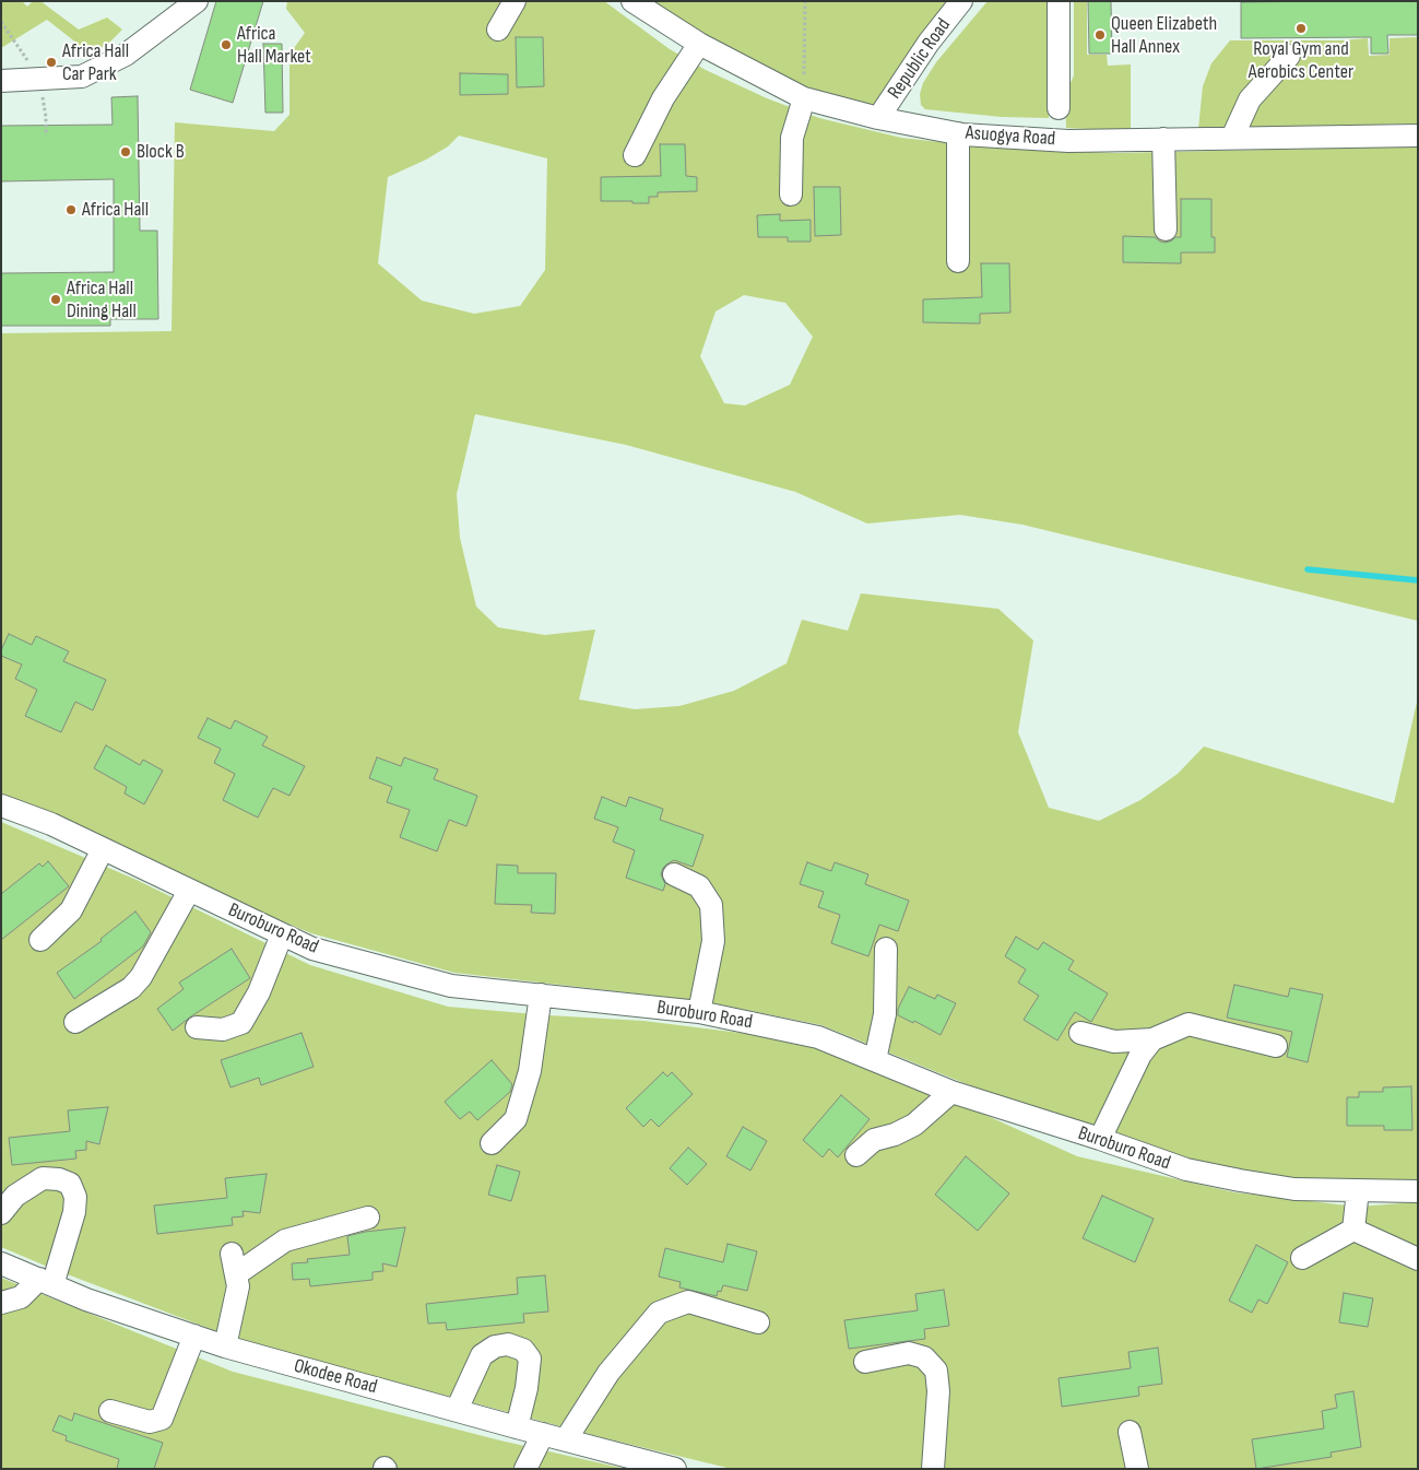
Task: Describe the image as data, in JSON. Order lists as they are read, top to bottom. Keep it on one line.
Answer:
{"streets":{"street":["Republic Road","Asuogya Road","Buroburo Road","Okodee Road"]},"crossings":[["Republic Road","Asuogya Road"]],"places":["Royal Gym and Aerobics Center","Queen Elizabeth Hall Annex","Africa Hall Market","Africa Hall Car Park","Block B","Africa Hall","Africa Hall Dining Hall"]}
